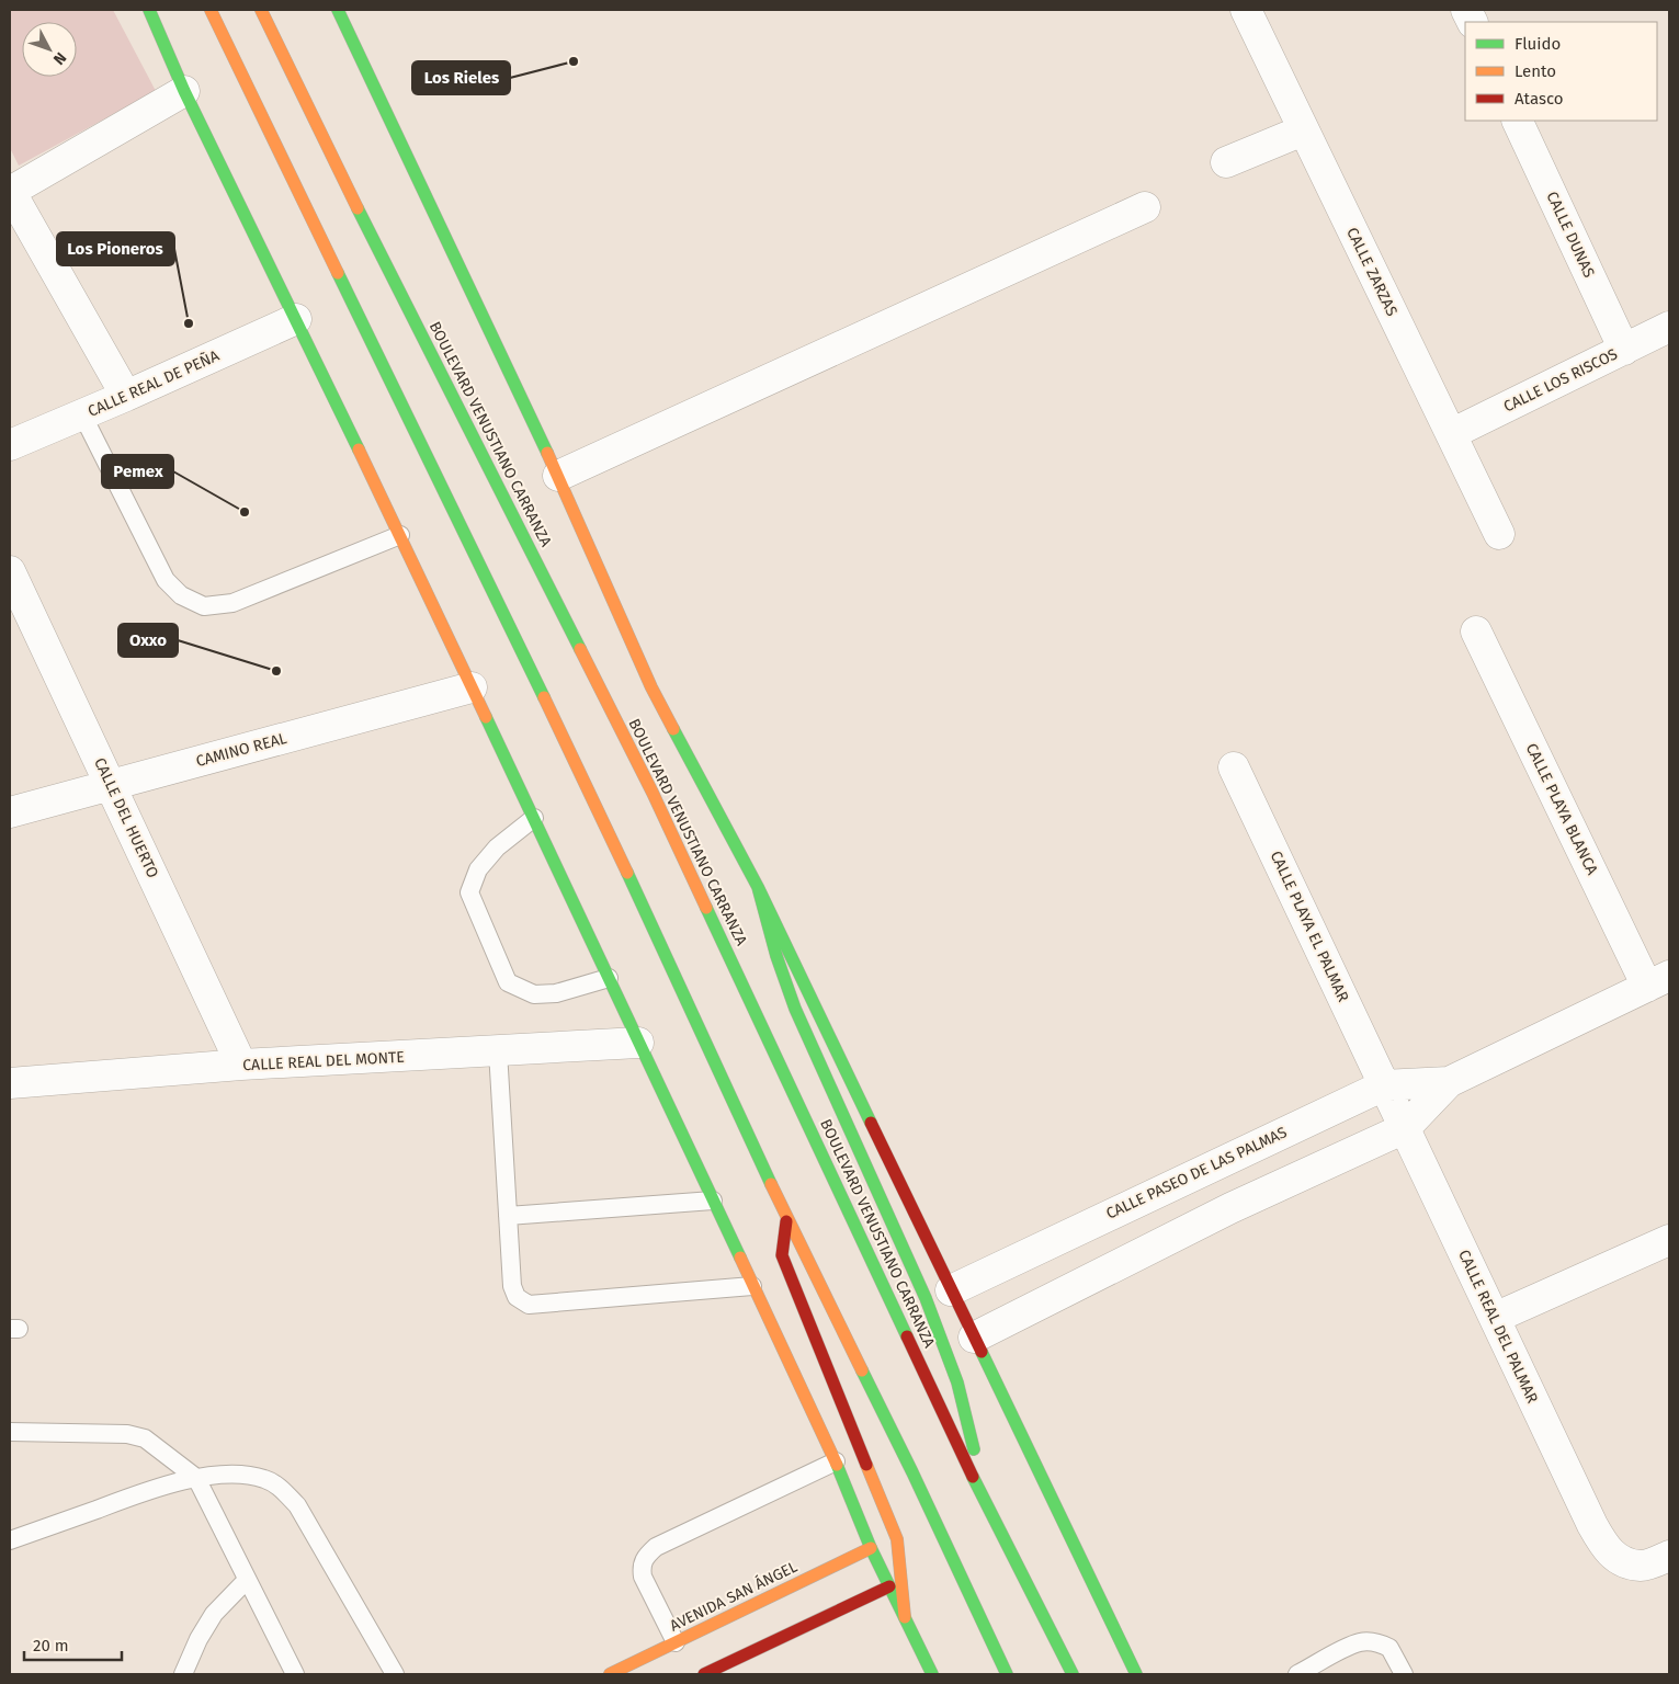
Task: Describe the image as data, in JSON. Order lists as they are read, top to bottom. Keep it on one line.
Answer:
{"streets":{"main road":["BOULEVARD VENUSTIANO CARRANZA","AVENIDA SAN ÁNGEL"],"street":["CALLE DUNAS","CALLE ZARZAS","CALLE LOS RISCOS","CALLE REAL DE PEÑA","CAMINO REAL","CALLE PLAYA BLANCA","CALLE DEL HUERTO","CALLE PLAYA EL PALMAR","CALLE REAL DEL MONTE","CALLE PASEO DE LAS PALMAS","CALLE REAL DEL PALMAR"]},"crossings":[["CALLE DUNAS","CALLE LOS RISCOS"],["CALLE ZARZAS","CALLE LOS RISCOS"],["CAMINO REAL","CALLE DEL HUERTO"],["CALLE PLAYA BLANCA","CALLE PASEO DE LAS PALMAS"],["CALLE DEL HUERTO","CALLE REAL DEL MONTE"],["CALLE PLAYA EL PALMAR","CALLE PASEO DE LAS PALMAS"],["CALLE PLAYA EL PALMAR","CALLE REAL DEL PALMAR"],["CALLE PASEO DE LAS PALMAS","CALLE REAL DEL PALMAR"]],"places":["Los Rieles","Los Pioneros","Pemex","Oxxo"],"legend":["Fluido","Lento","Atasco"],"scale_bar":"20 m","north":"bottom right"}
